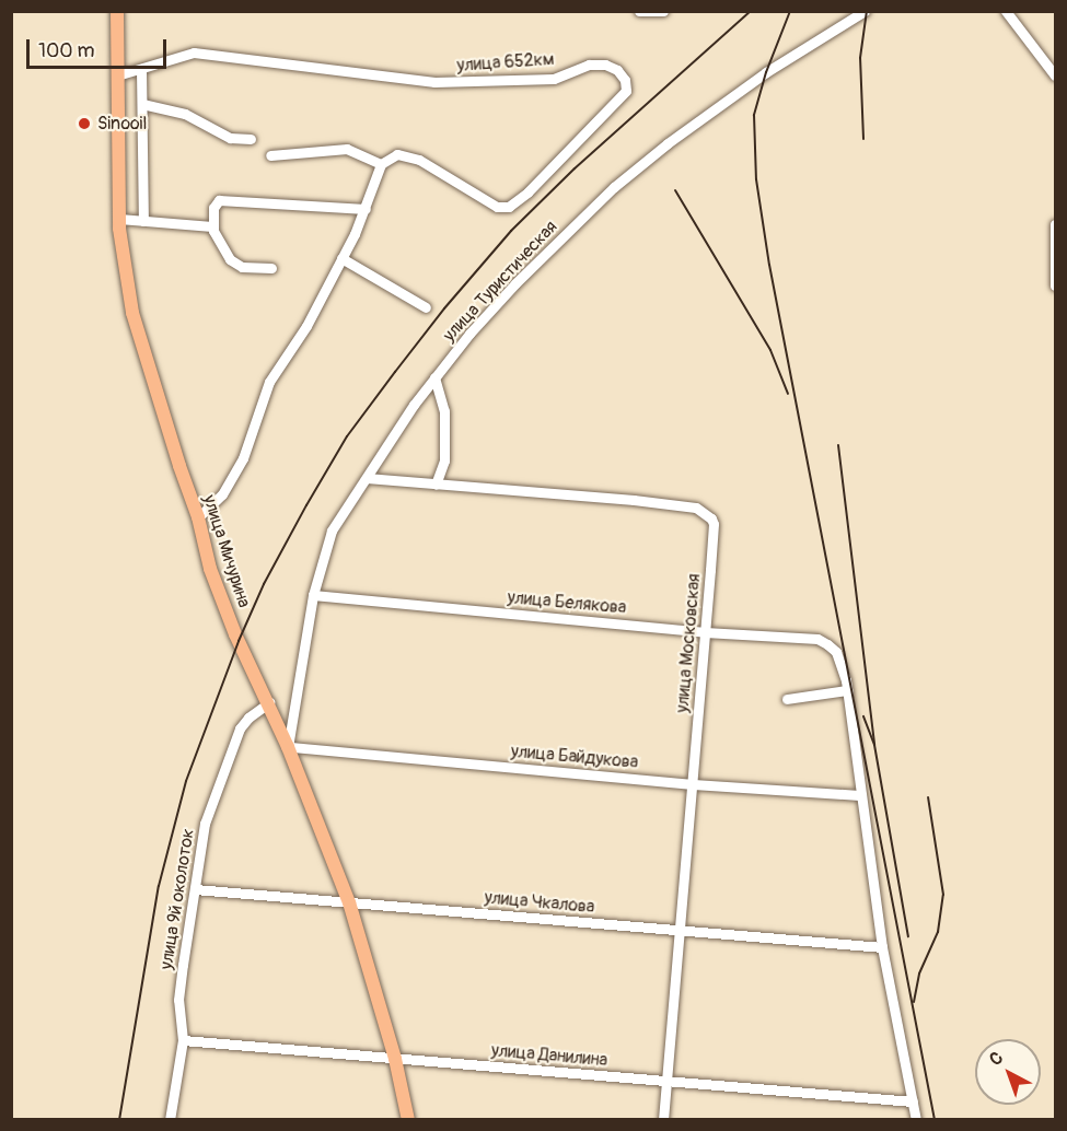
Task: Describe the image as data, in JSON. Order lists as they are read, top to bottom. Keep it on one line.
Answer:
{"streets":{"main road":["улица Мичурина"],"street":["улица 652км","улица Туристическая","улица Белякова","улица Московская","улица Байдукова","улица 9й околоток","улица Чкалова","улица Данилина"]},"crossings":[["улица 652км","улица Мичурина"],["улица Туристическая","улица Мичурина"],["улица Туристическая","улица Белякова"],["улица Туристическая","улица Московская"],["улица Туристическая","улица Байдукова"],["улица Мичурина","улица Байдукова"],["улица Мичурина","улица 9й околоток"],["улица Мичурина","улица Чкалова"],["улица Мичурина","улица Данилина"],["улица Белякова","улица Московская"],["улица Московская","улица Байдукова"],["улица Московская","улица Чкалова"],["улица Московская","улица Данилина"],["улица 9й околоток","улица Чкалова"],["улица 9й околоток","улица Данилина"]],"places":["Sinooil"],"scale_bar":"100 m","north":"top left"}
